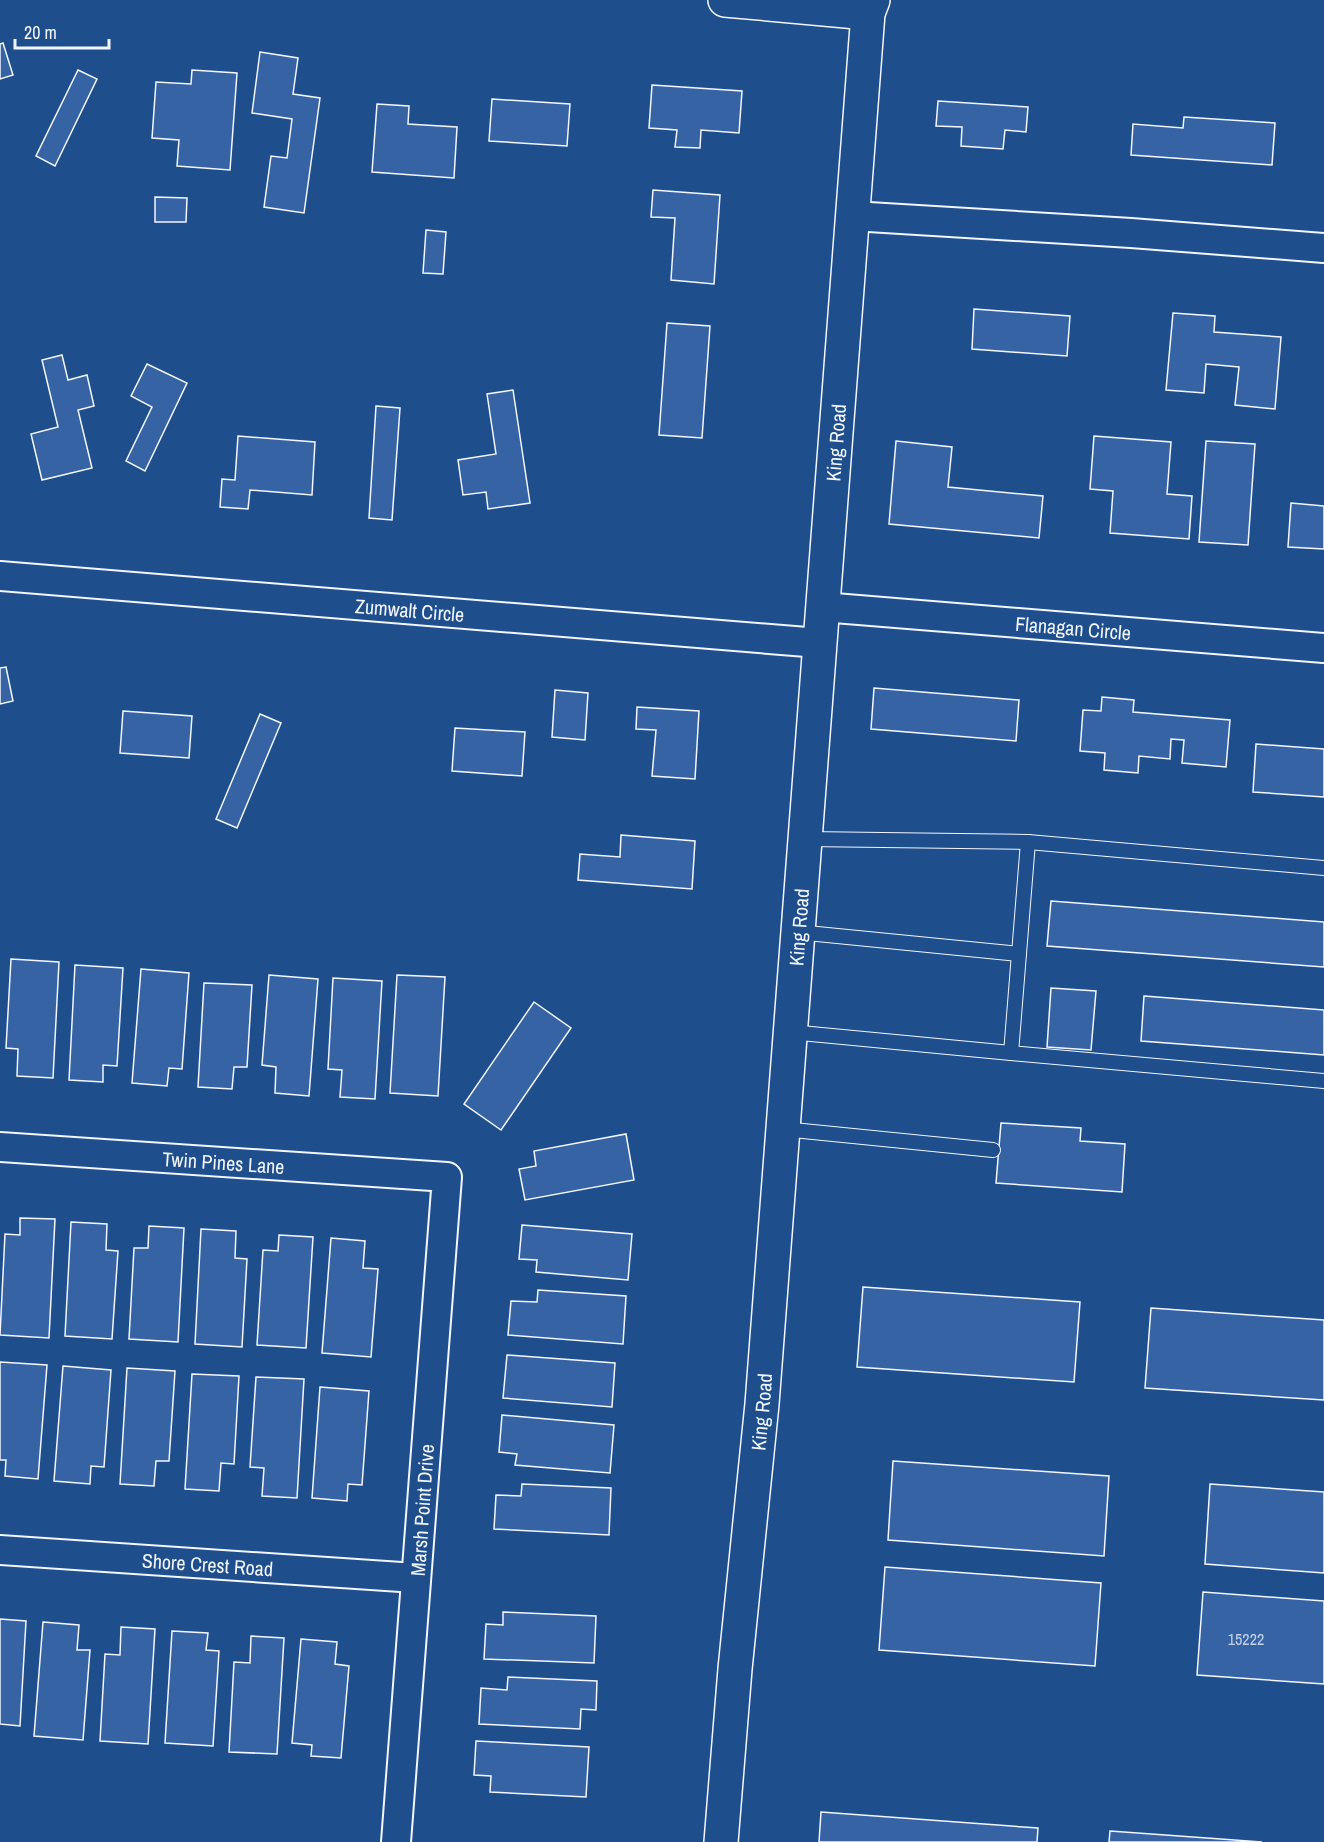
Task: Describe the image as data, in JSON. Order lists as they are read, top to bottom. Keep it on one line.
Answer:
{"streets":{"street":["King Road","Zumwalt Circle","Flanagan Circle","Twin Pines Lane","Marsh Point Drive","Shore Crest Road"]},"crossings":[["King Road","Zumwalt Circle"],["King Road","Flanagan Circle"],["Twin Pines Lane","Marsh Point Drive"],["Marsh Point Drive","Shore Crest Road"]],"house_numbers":["15222"],"scale_bar":"20 m"}
